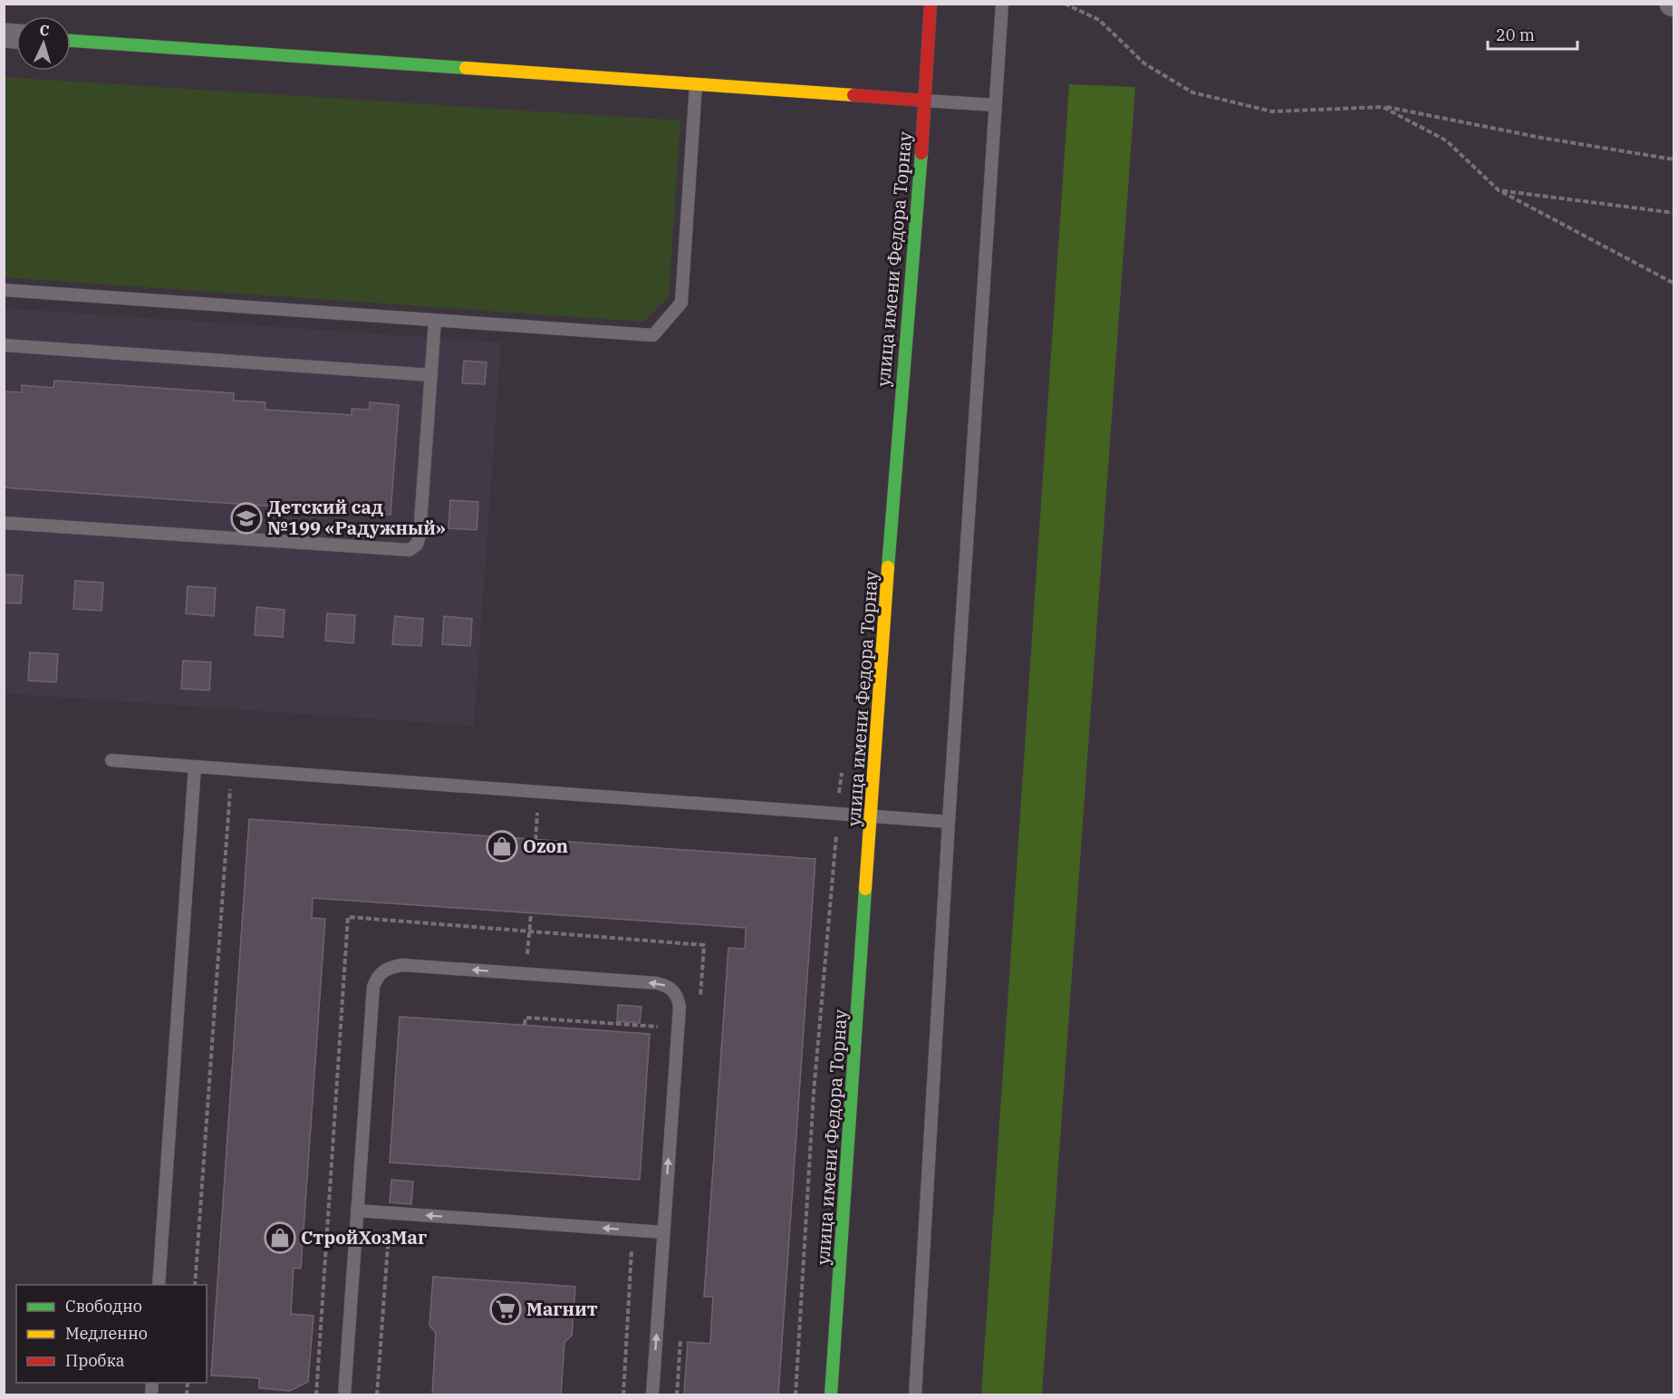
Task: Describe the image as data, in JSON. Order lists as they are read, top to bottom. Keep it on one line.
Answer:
{"streets":{"street":["улица имени Федора Торнау"]},"places":{"school or university":["Детский сад №199 «Радужный»"],"shop":["Ozon","СтройХозМаг"],"supermarket":["Магнит"]},"legend":["Свободно","Медленно","Пробка"],"scale_bar":"20 m","north":"top"}
